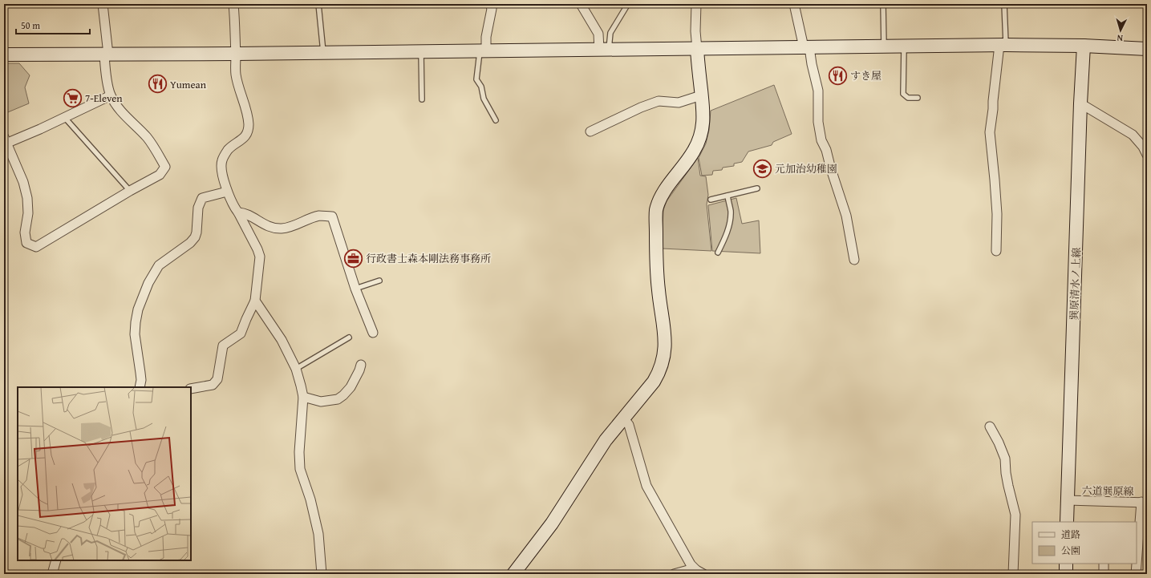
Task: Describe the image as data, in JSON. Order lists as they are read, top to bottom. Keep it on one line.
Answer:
{"streets":{"street":["巽原清水ノ上線","六道巽原線"]},"crossings":[["巽原清水ノ上線","六道巽原線"]],"places":{"restaurant":["すき屋","Yumean"],"supermarket":["7-Eleven"],"school or university":["元加治幼稚園"],"office":["行政書士森本剛法務事務所"]},"legend":["道路","公園"],"scale_bar":"50 m","north":"bottom"}
